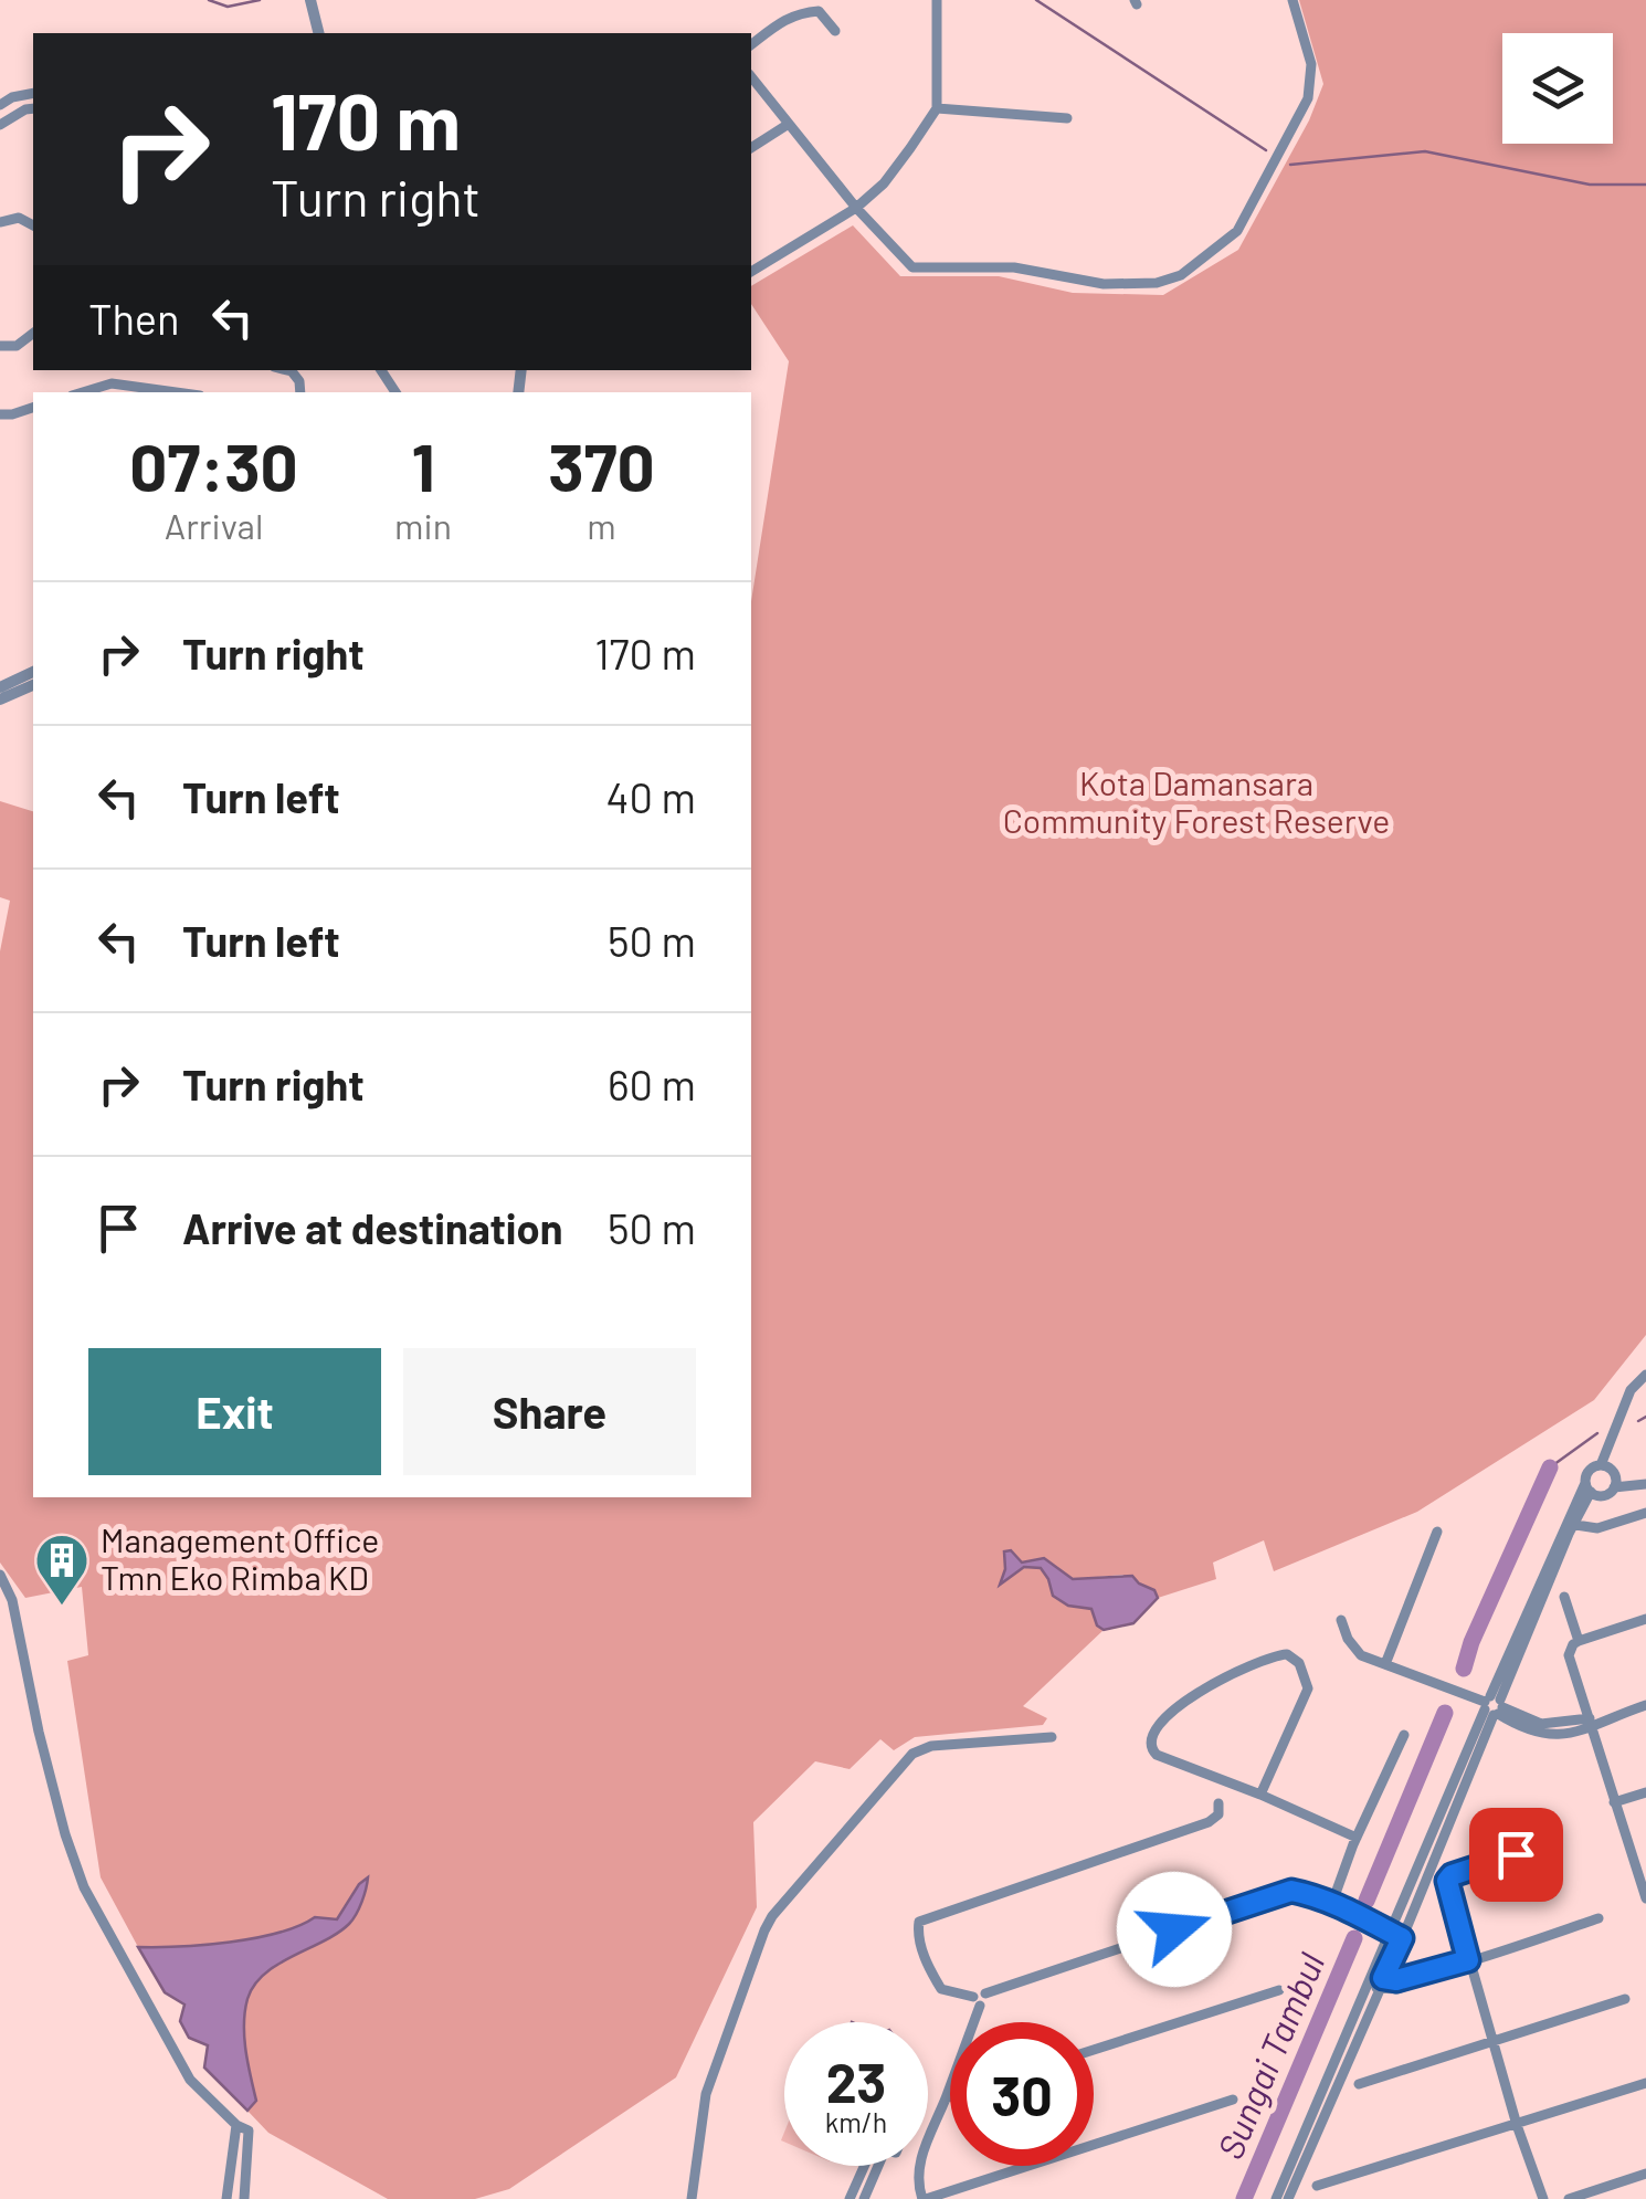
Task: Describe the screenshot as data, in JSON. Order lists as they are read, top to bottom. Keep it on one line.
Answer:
{"water":["Sungai Tambul"],"parks":["Kota Damansara Community Forest Reserve"],"places":{"building":["Management Office Tmn Eko Rimba KD"]},"page":{"turn":["170 m","Turn right"],"then":"Then","eta":["07:30","Arrival","1","min","370","m"],"list":[{"name":"Turn right","value":"170 m"},{"name":"Turn left","value":"40 m"},{"name":"Turn left","value":"50 m"},{"name":"Turn right","value":"60 m"},{"name":"Arrive at destination","value":"50 m"}],"buttons":["Exit","Share"],"speed":"23 km/h","limit":"30"}}
